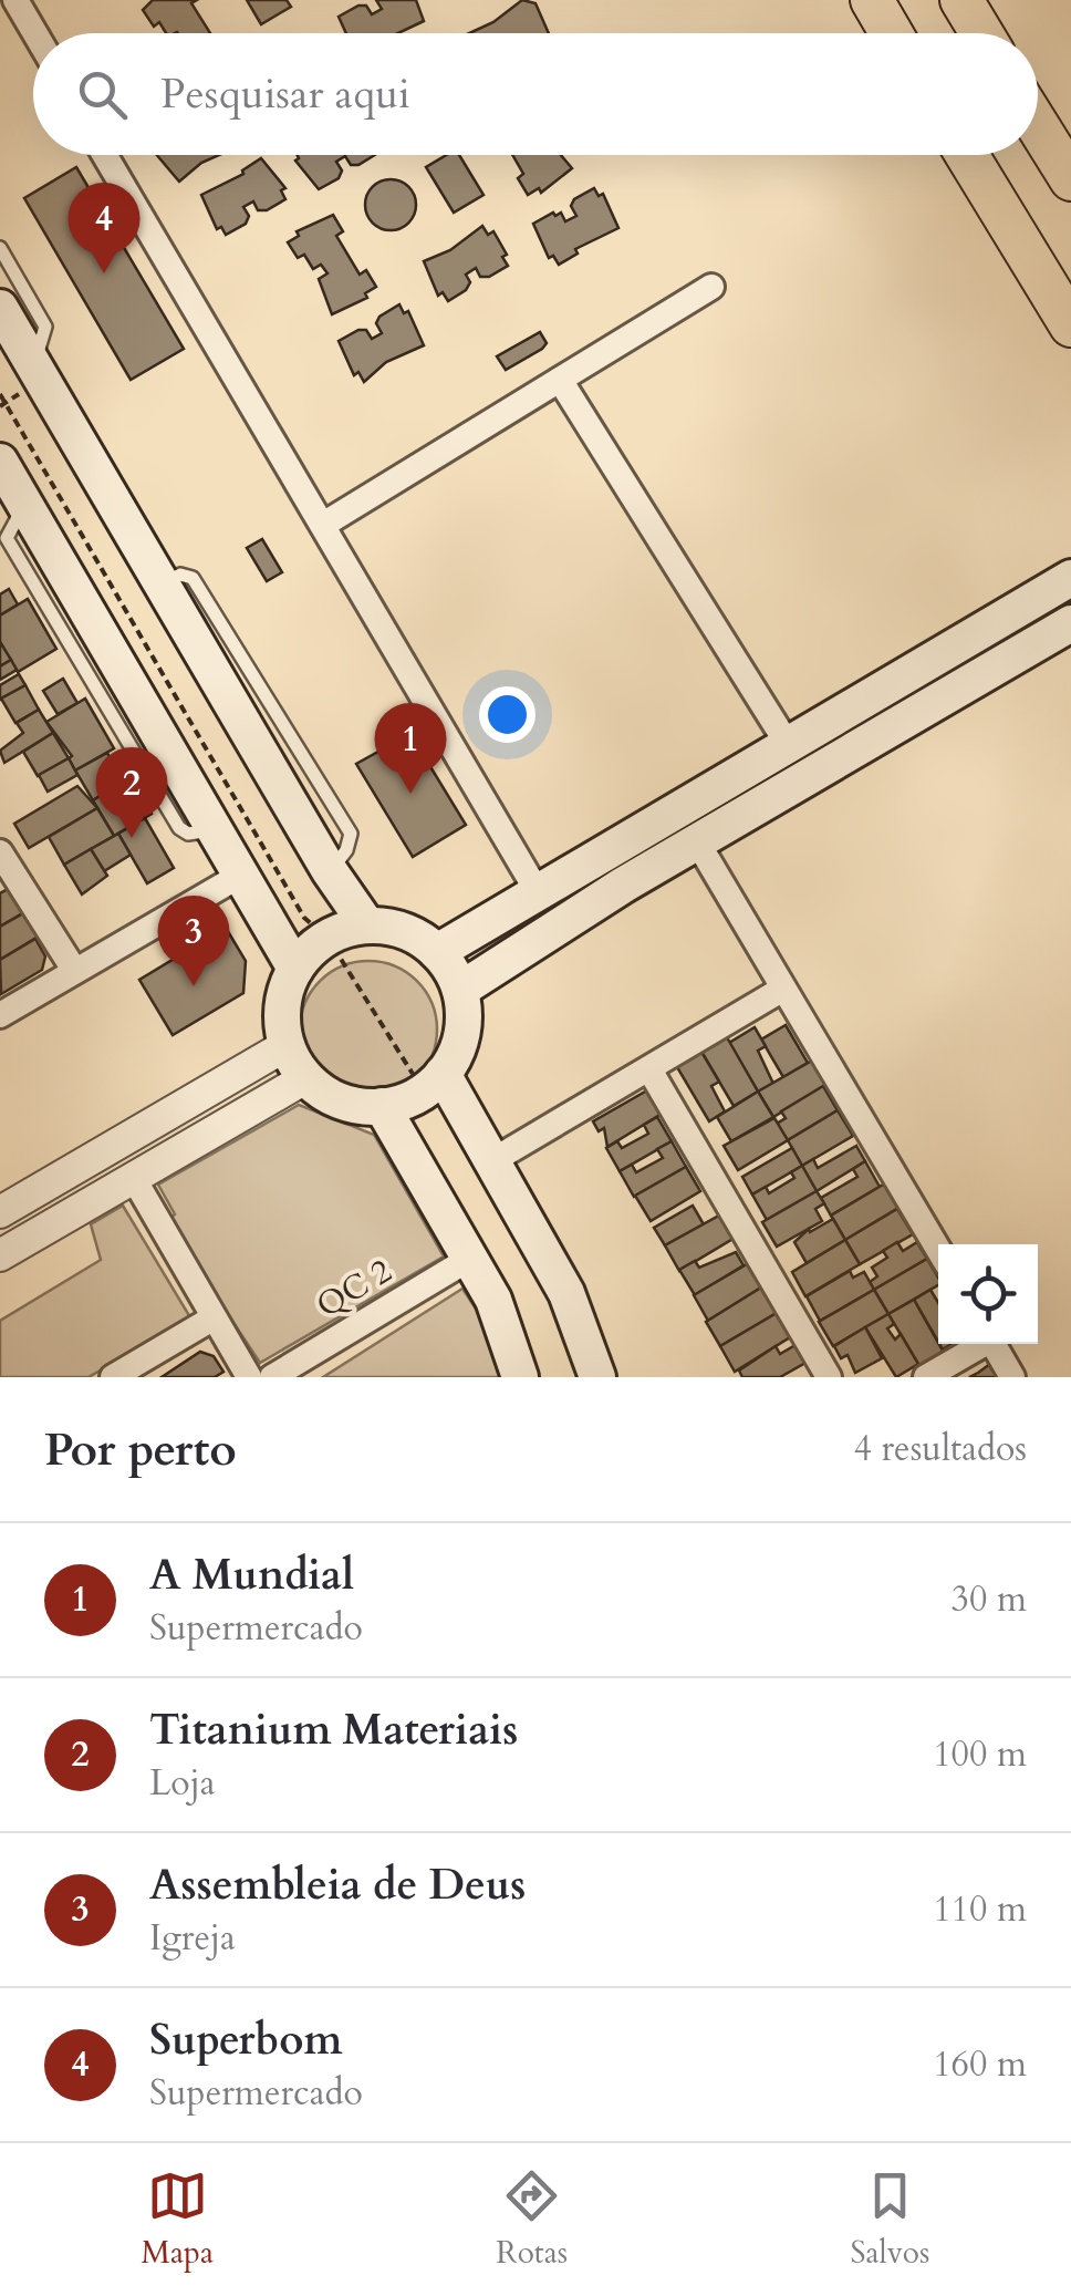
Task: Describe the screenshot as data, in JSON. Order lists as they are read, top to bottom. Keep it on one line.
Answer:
{"streets":{"street":["QC 2"]},"page":{"search":"Pesquisar aqui","pins":["4","1","2","3"],"heading":["Por perto","4 resultados"],"list":[{"mark":"1","name":"A Mundial","note":"Supermercado","value":"30 m"},{"mark":"2","name":"Titanium Materiais","note":"Loja","value":"100 m"},{"mark":"3","name":"Assembleia de Deus","note":"Igreja","value":"110 m"},{"mark":"4","name":"Superbom","note":"Supermercado","value":"160 m"}],"nav":["Mapa","Rotas","Salvos"]}}
